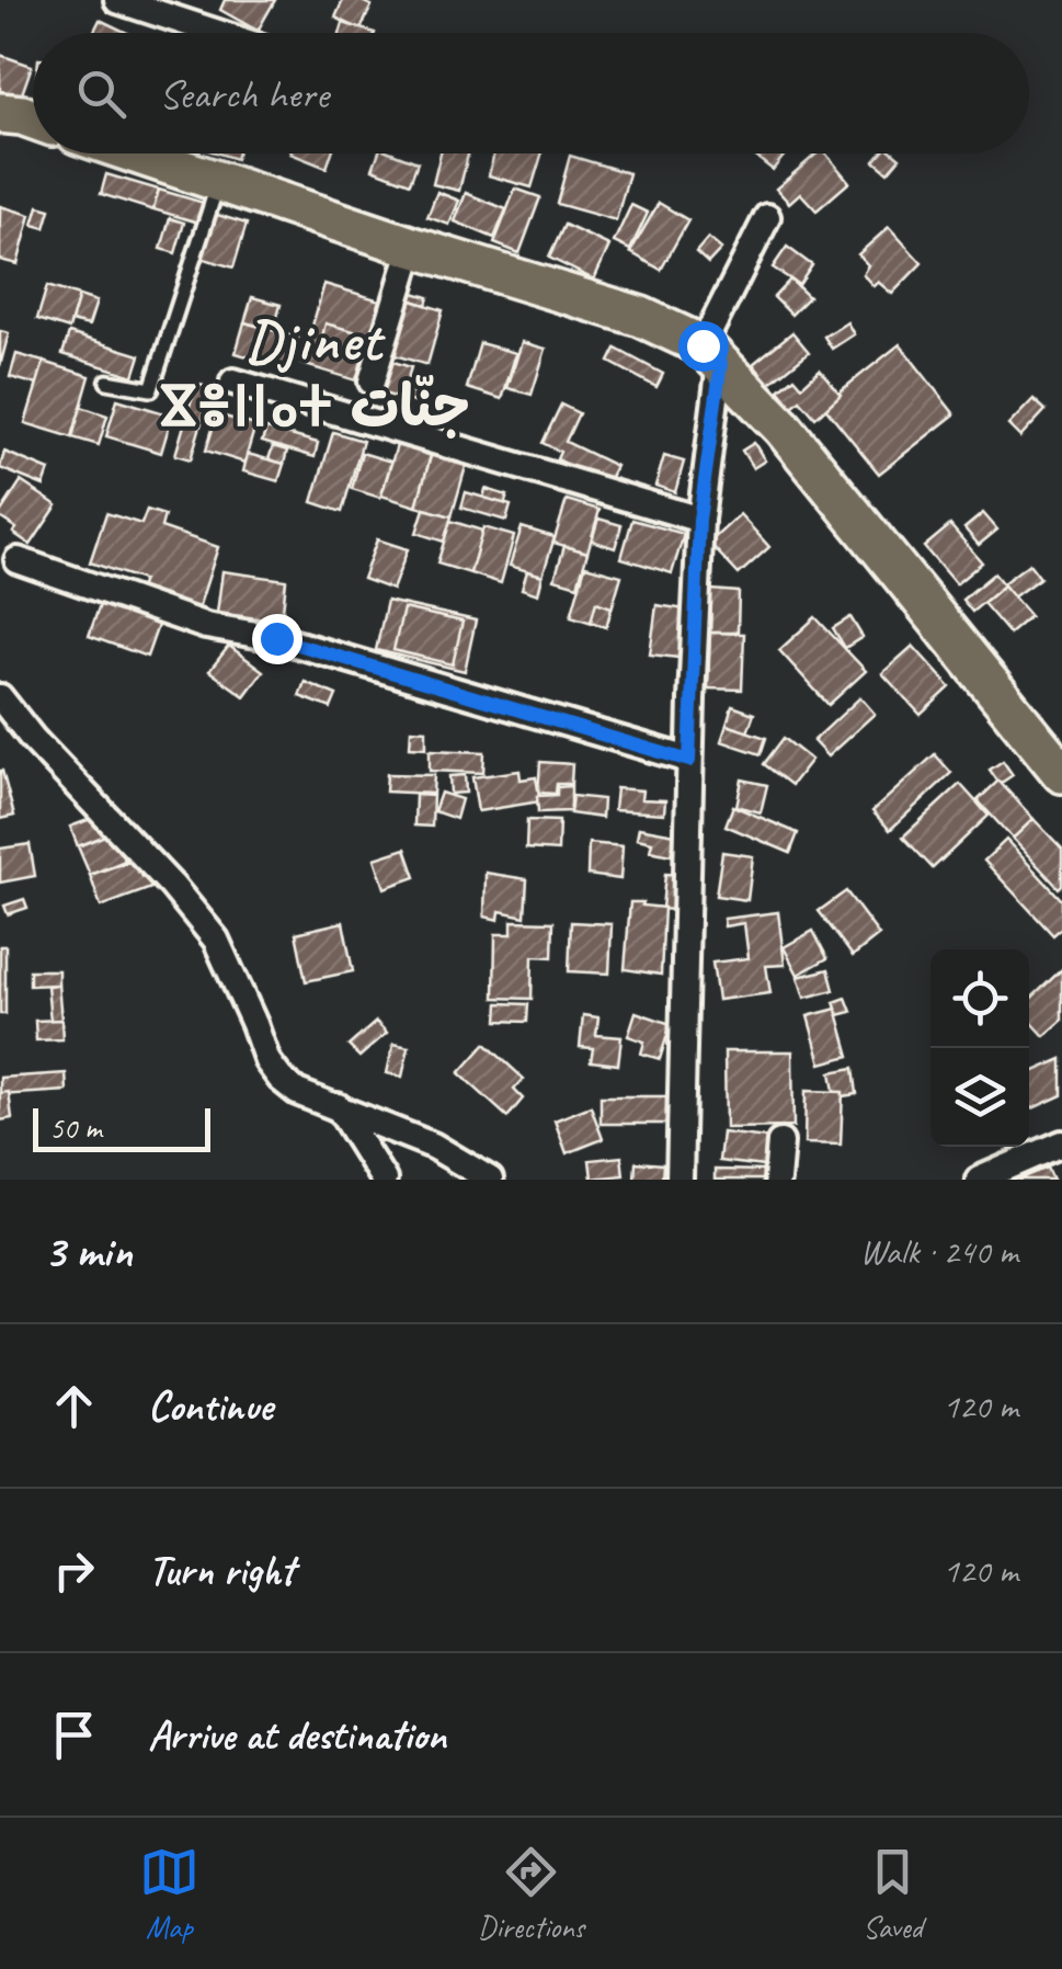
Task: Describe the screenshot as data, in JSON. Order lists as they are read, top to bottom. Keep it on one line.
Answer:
{"districts":["Djinet ⴵⴻⵏⵏⴰⵜ جنّات"],"scale_bar":"50 m","page":{"search":"Search here","scale":"50 m","heading":["3 min","Walk · 240 m"],"list":[["Continue","120 m"],["Turn right","120 m"],"Arrive at destination"],"nav":["Map","Directions","Saved"]}}
